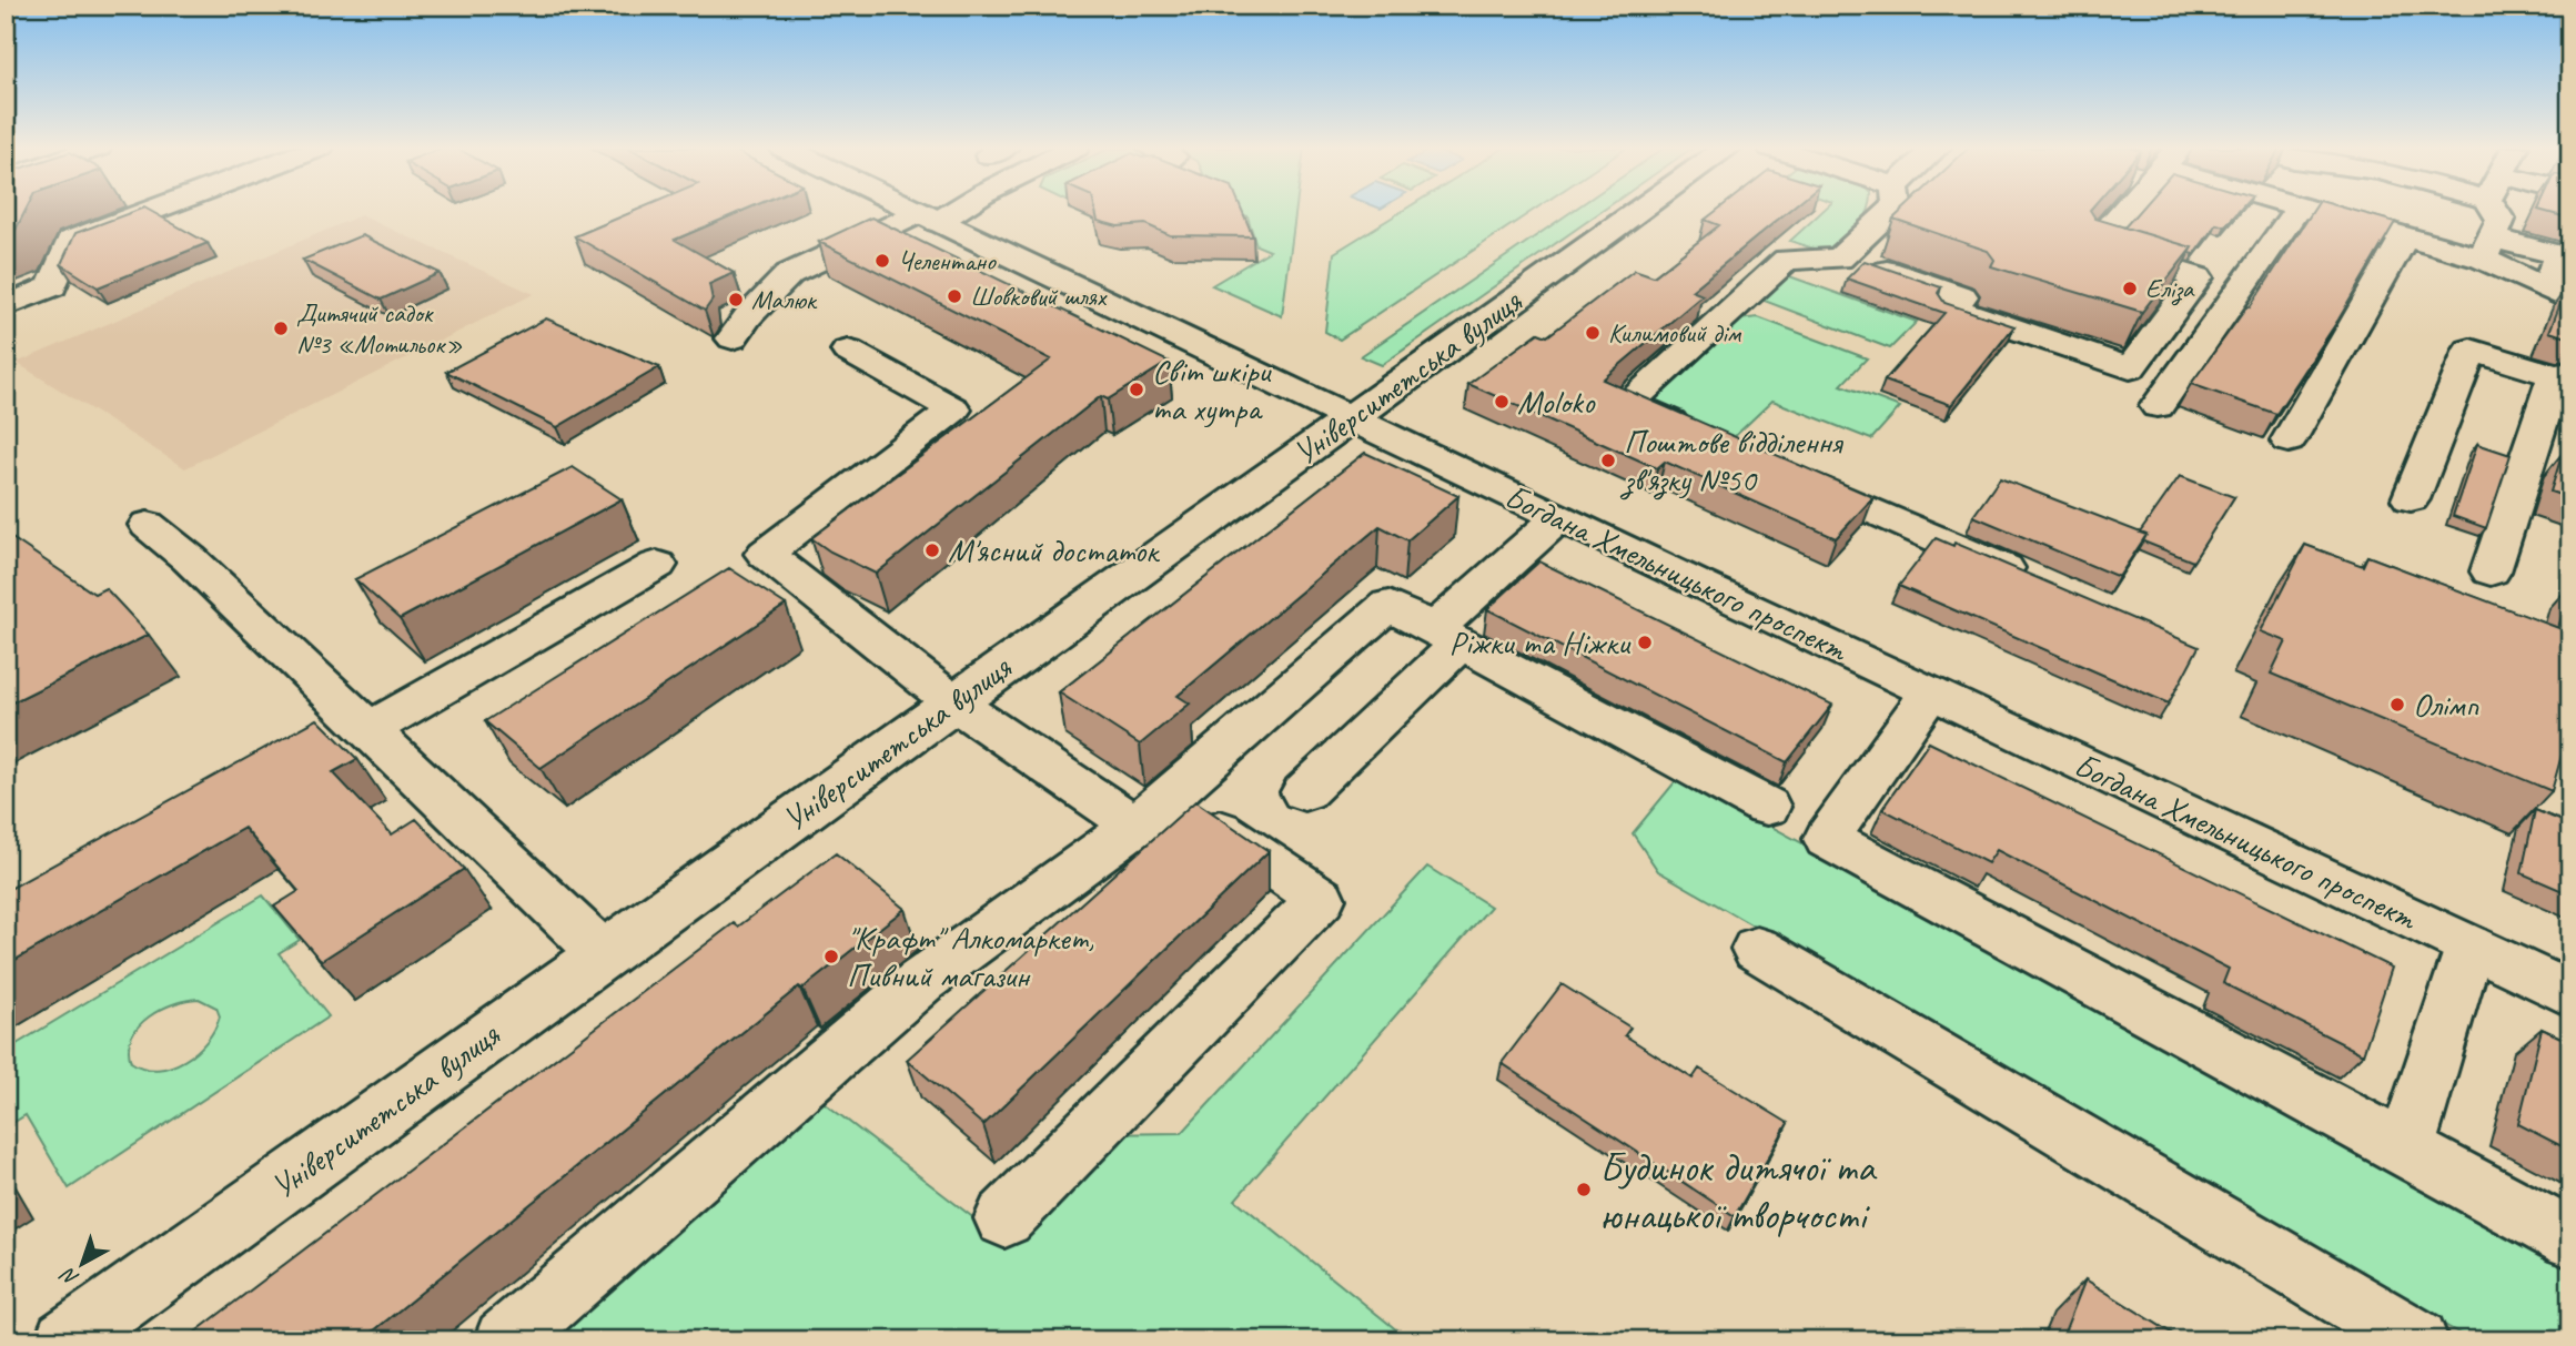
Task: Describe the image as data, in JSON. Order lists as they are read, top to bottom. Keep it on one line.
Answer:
{"streets":{"main road":["Університетська вулиця","Богдана Хмельницького проспект"]},"crossings":[["Університетська вулиця","Богдана Хмельницького проспект"]],"places":["Челентано","Еліза","Шовковий шлях","Малюк","Дитячий садок №3 «Мотильок»","Килимовий дім","Світ шкіри та хутра","Moloko","Поштове відділення зв'язку №50","М'ясний достаток","Ріжки та Ніжки","Олімп","\"Крафт\" Алкомаркет, Пивний магазин","Будинок дитячої та юнацької творчості"],"north":"bottom left"}
